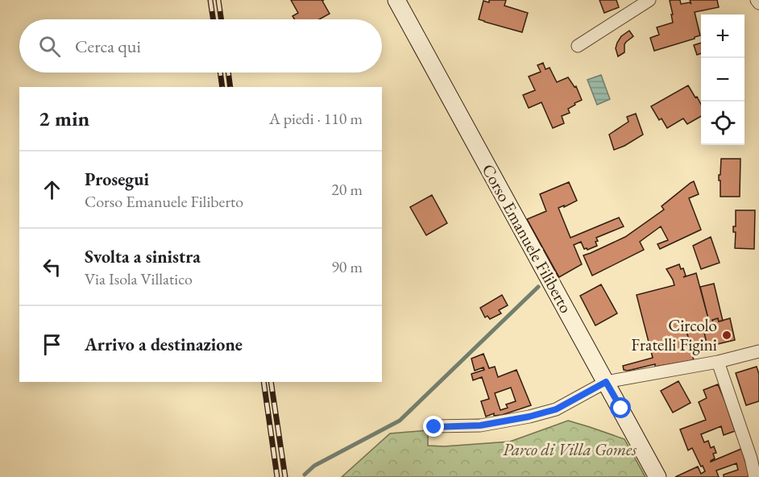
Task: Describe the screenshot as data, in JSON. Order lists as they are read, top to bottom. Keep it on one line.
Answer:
{"streets":{"main road":["Corso Emanuele Filiberto"]},"parks":["Parco di Villa Gomes"],"places":["Circolo Fratelli Figini"],"page":{"map_buttons":["+","−"],"search":"Cerca qui","heading":["2 min","A piedi · 110 m"],"list":[["Prosegui","Corso Emanuele Filiberto","20 m"],["Svolta a sinistra","Via Isola Villatico","90 m"],"Arrivo a destinazione"]}}
